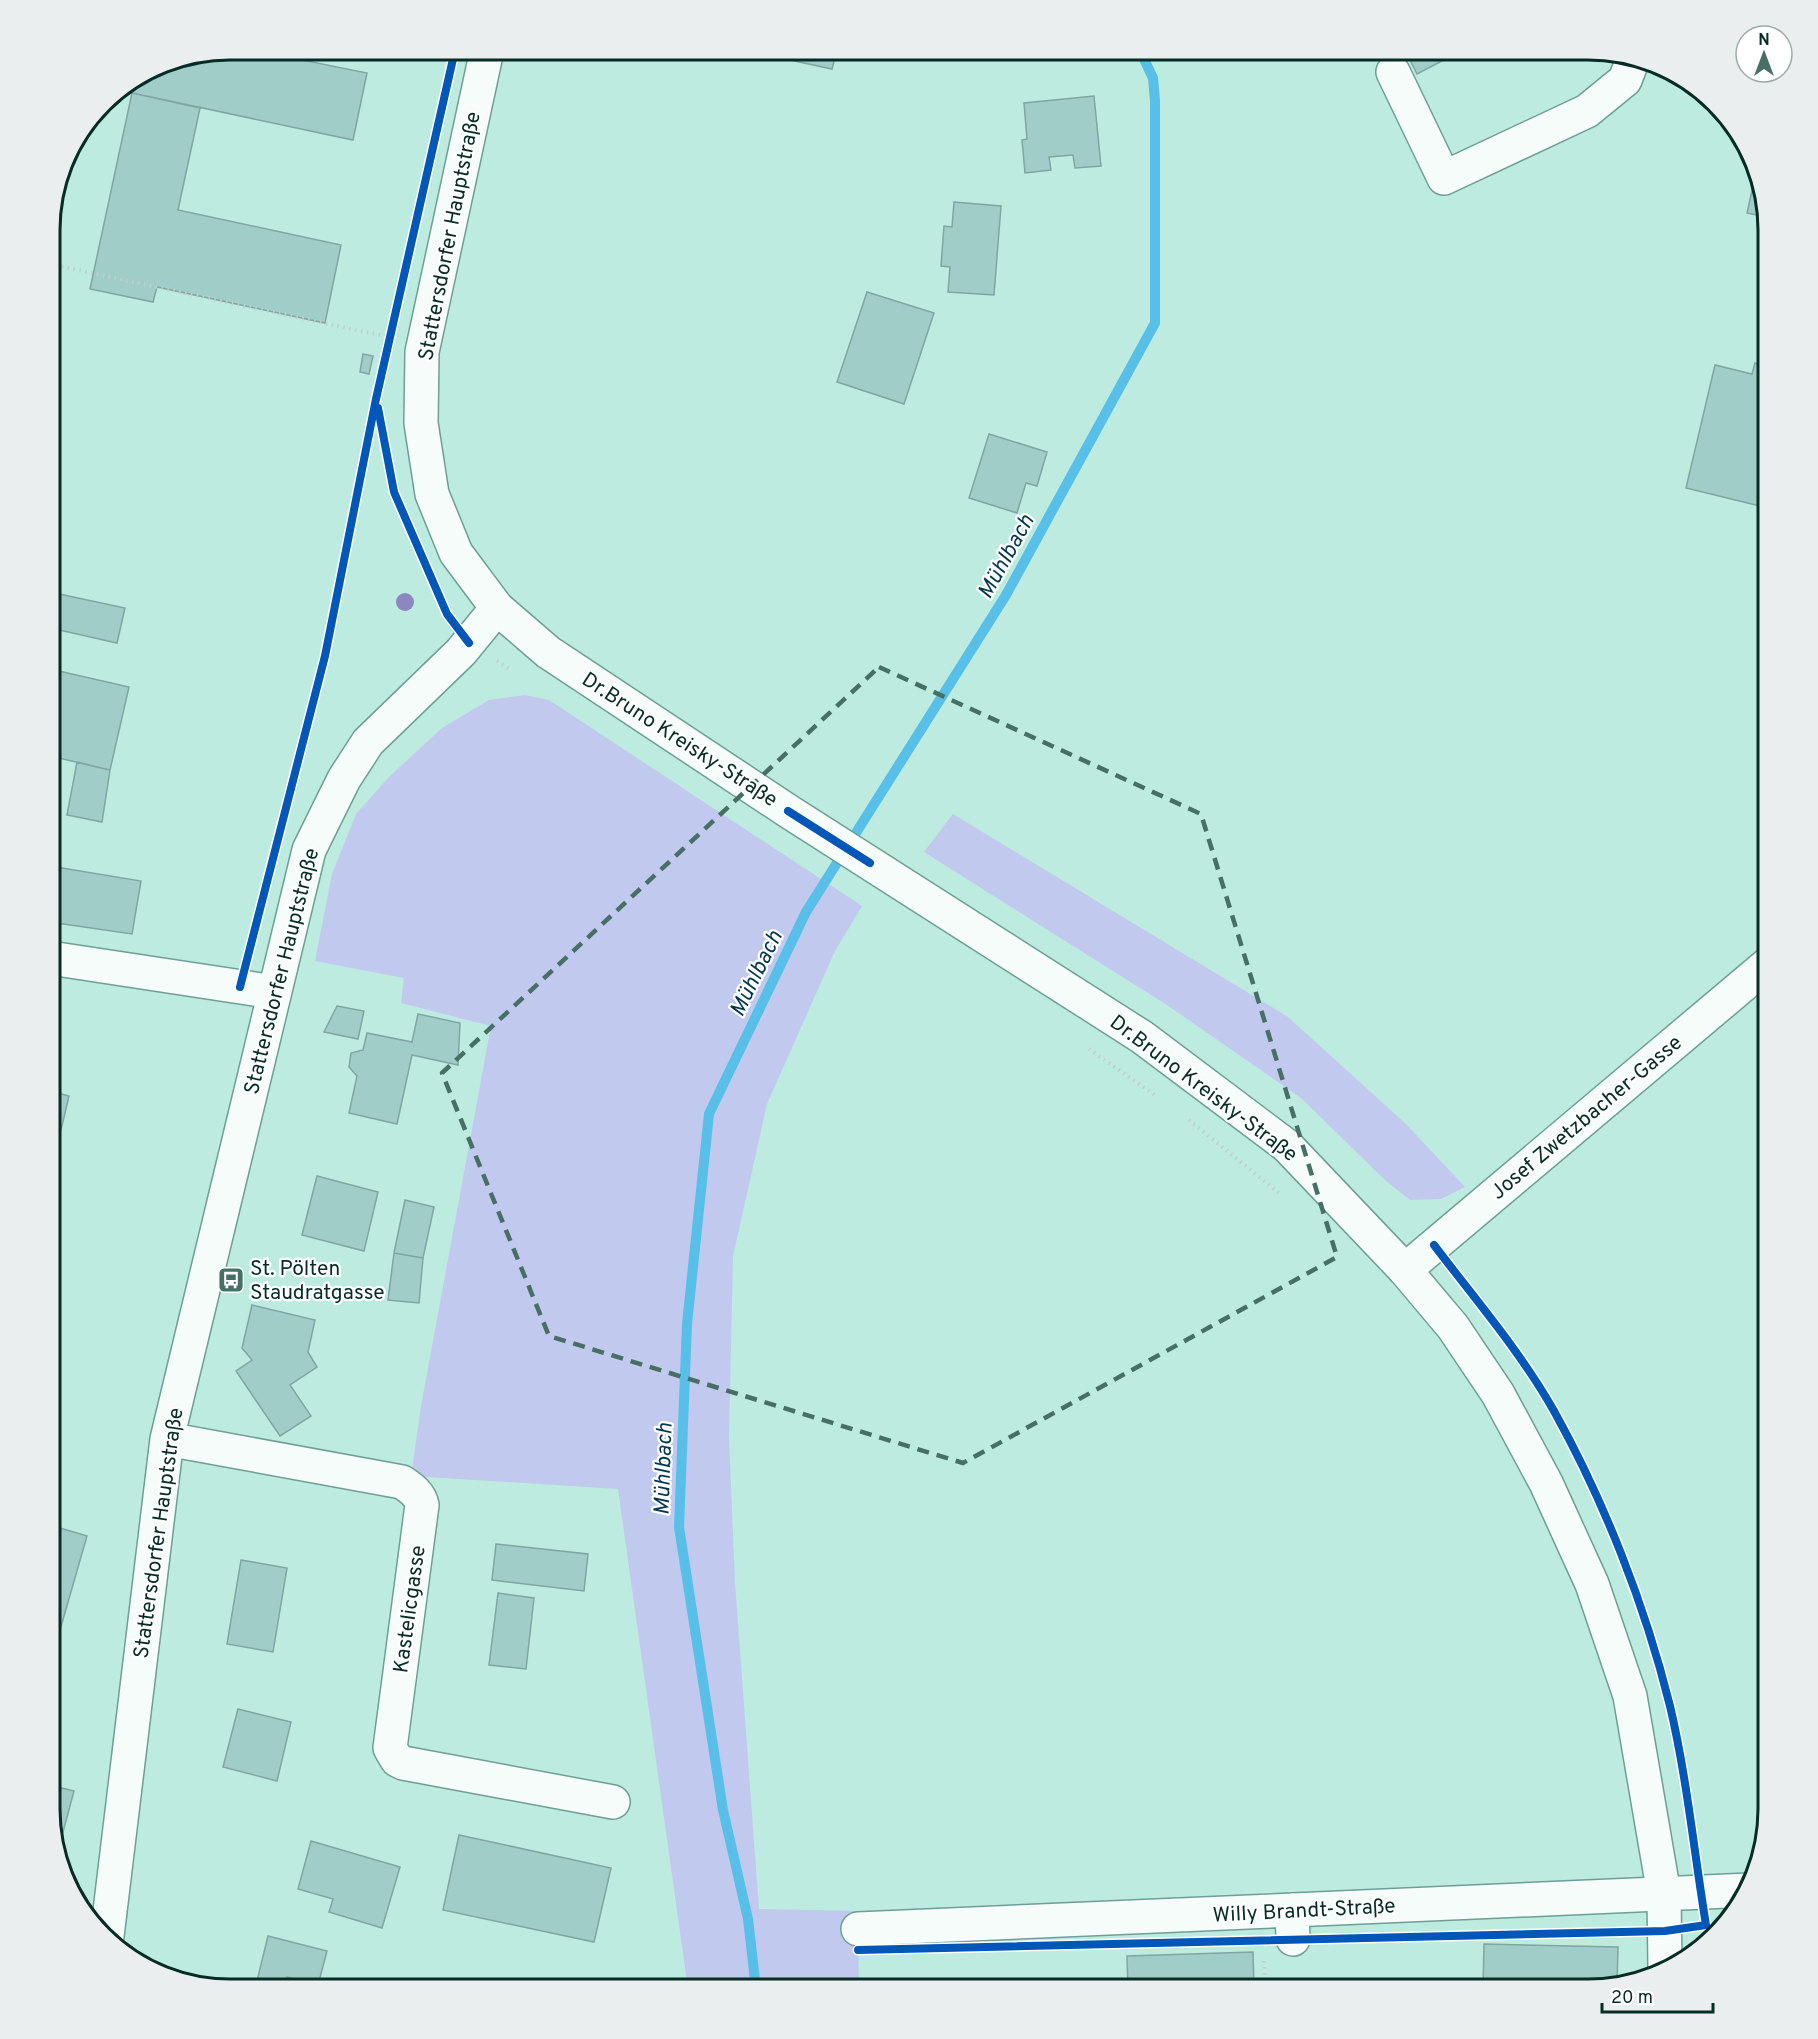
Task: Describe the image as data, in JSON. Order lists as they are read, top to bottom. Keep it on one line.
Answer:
{"streets":{"street":["Stattersdorfer Hauptstraße","Dr.Bruno Kreisky-Straße","Josef Zwetzbacher-Gasse","Kastelicgasse","Willy Brandt-Straße"]},"crossings":[["Stattersdorfer Hauptstraße","Dr.Bruno Kreisky-Straße"],["Stattersdorfer Hauptstraße","Kastelicgasse"],["Dr.Bruno Kreisky-Straße","Josef Zwetzbacher-Gasse"],["Dr.Bruno Kreisky-Straße","Willy Brandt-Straße"]],"water":["Mühlbach"],"places":{"bus stop":["St. Pölten Staudratgasse"]},"scale_bar":"20 m","north":"top"}
